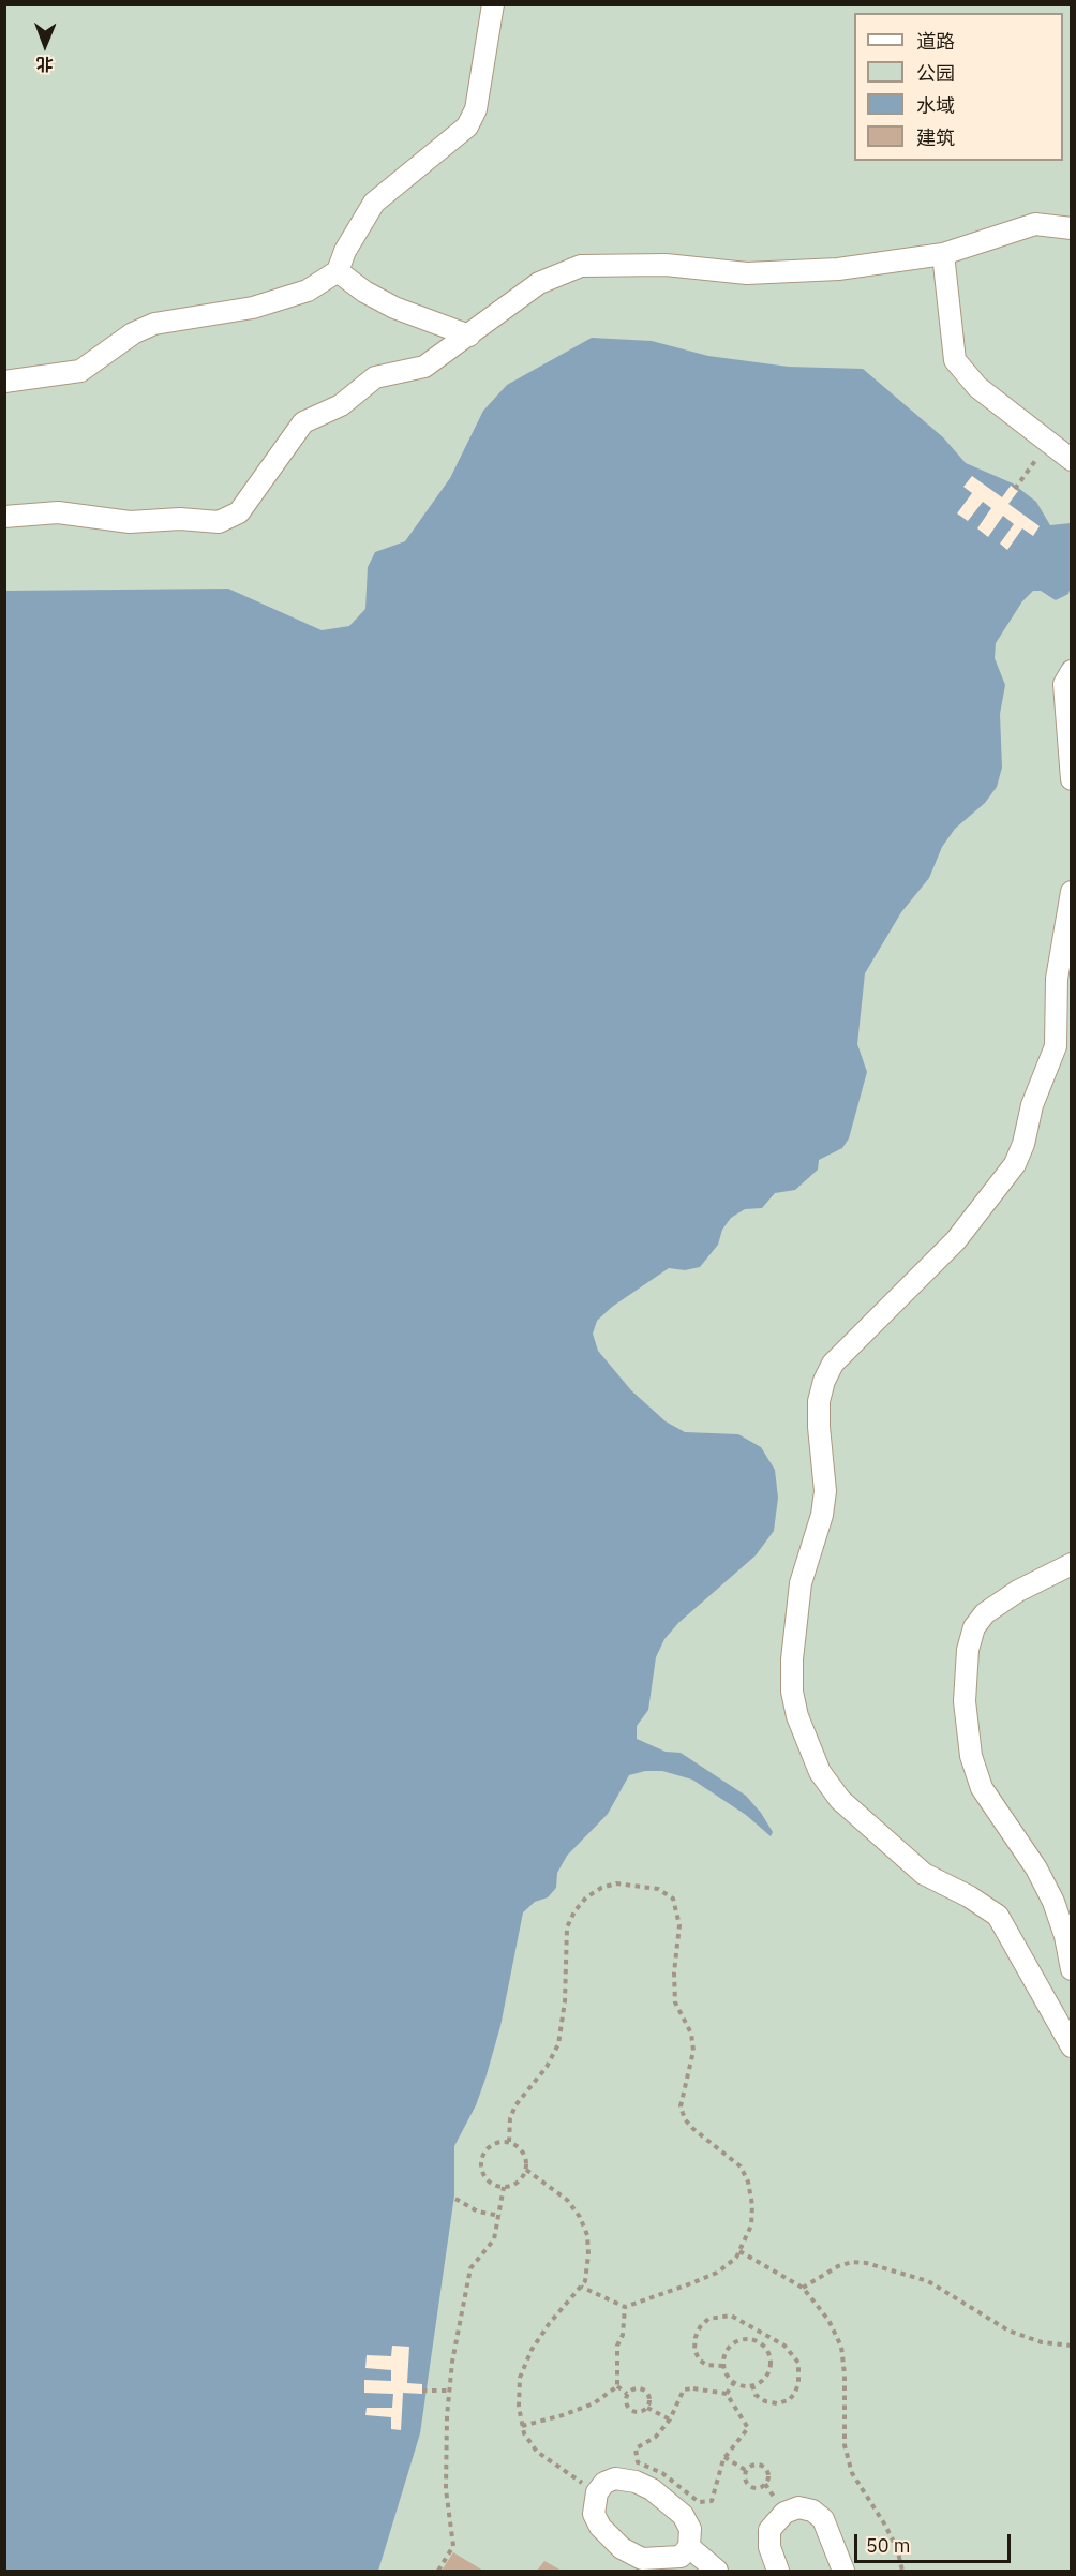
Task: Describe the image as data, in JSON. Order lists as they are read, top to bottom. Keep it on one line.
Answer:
{"legend":["道路","公园","水域","建筑"],"scale_bar":"50 m","north":"bottom"}
